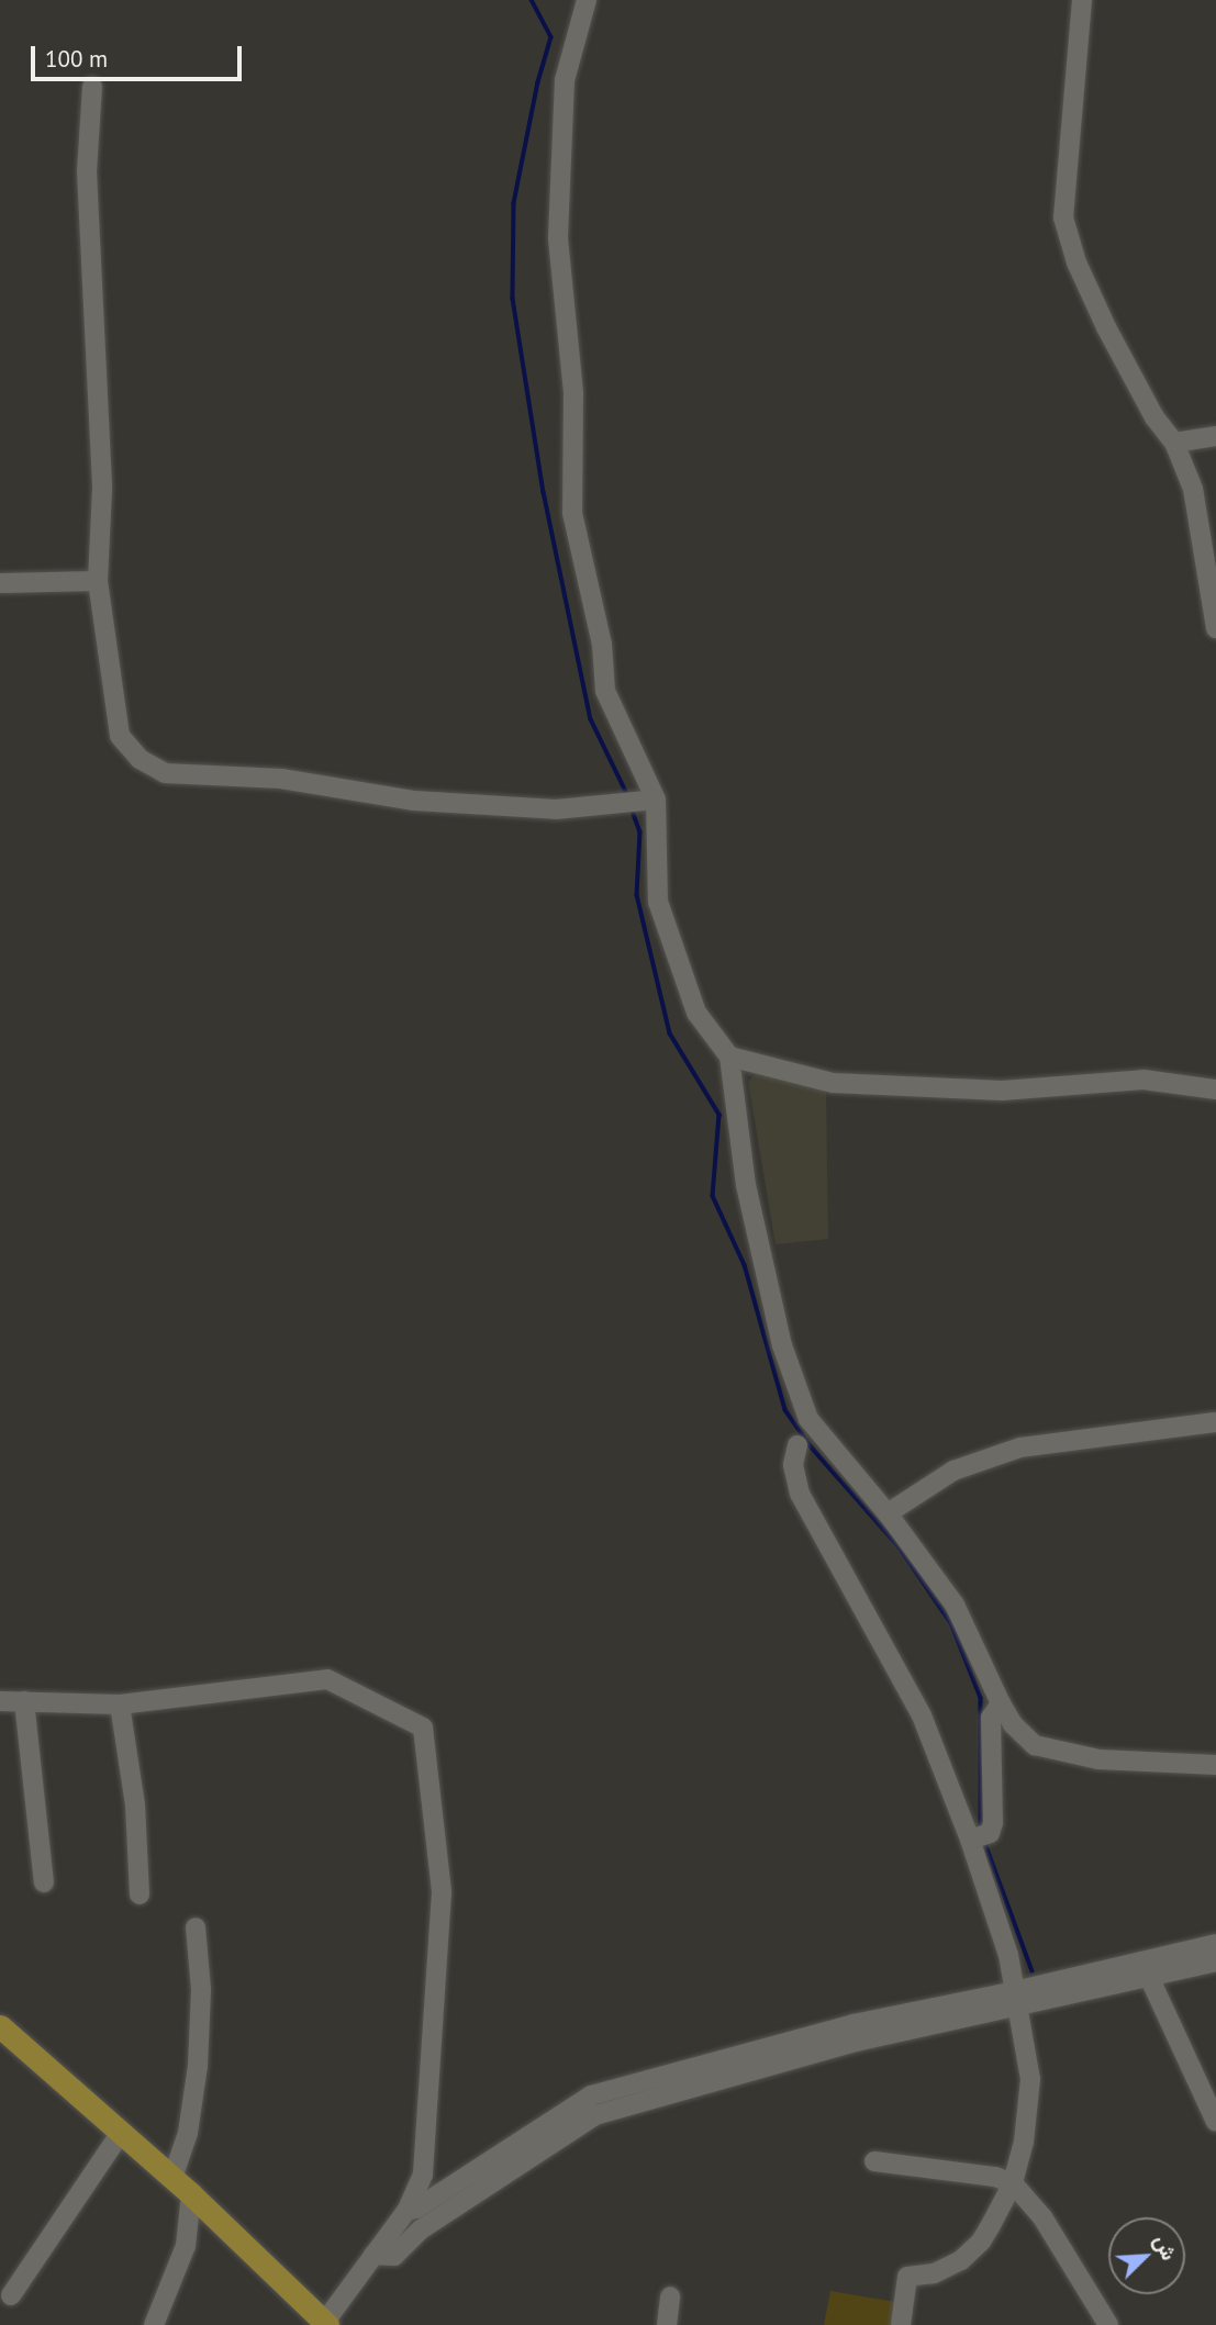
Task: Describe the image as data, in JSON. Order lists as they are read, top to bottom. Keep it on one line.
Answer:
{"scale_bar":"100 m","north":"top right"}
